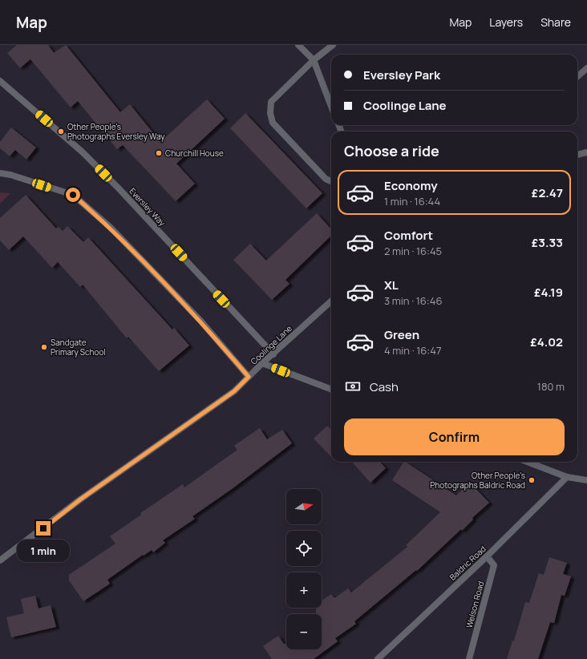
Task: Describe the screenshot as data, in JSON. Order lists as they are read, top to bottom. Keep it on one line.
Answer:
{"streets":{"street":["Eversley Way","Coolinge Lane","Baldric Road","Welson Road"]},"crossings":[["Eversley Way","Coolinge Lane"],["Baldric Road","Welson Road"]],"places":["Other People's Photographs Eversley Way","Churchill House","Sandgate Primary School","Other People's Photographs Baldric Road"],"north":"right","page":{"header":"Map","nav":["Map","Layers","Share"],"banner":["Eversley Park","Coolinge Lane"],"heading":"Choose a ride","list":[{"name":"Economy","note":"1 min · 16:44","value":"£2.47"},{"name":"Comfort","note":"2 min · 16:45","value":"£3.33"},{"name":"XL","note":"3 min · 16:46","value":"£4.19"},{"name":"Green","note":"4 min · 16:47","value":"£4.02"}],"pay":["Cash","180 m"],"buttons":"Confirm","map_buttons":["+","−"],"bubble":"1 min"}}
